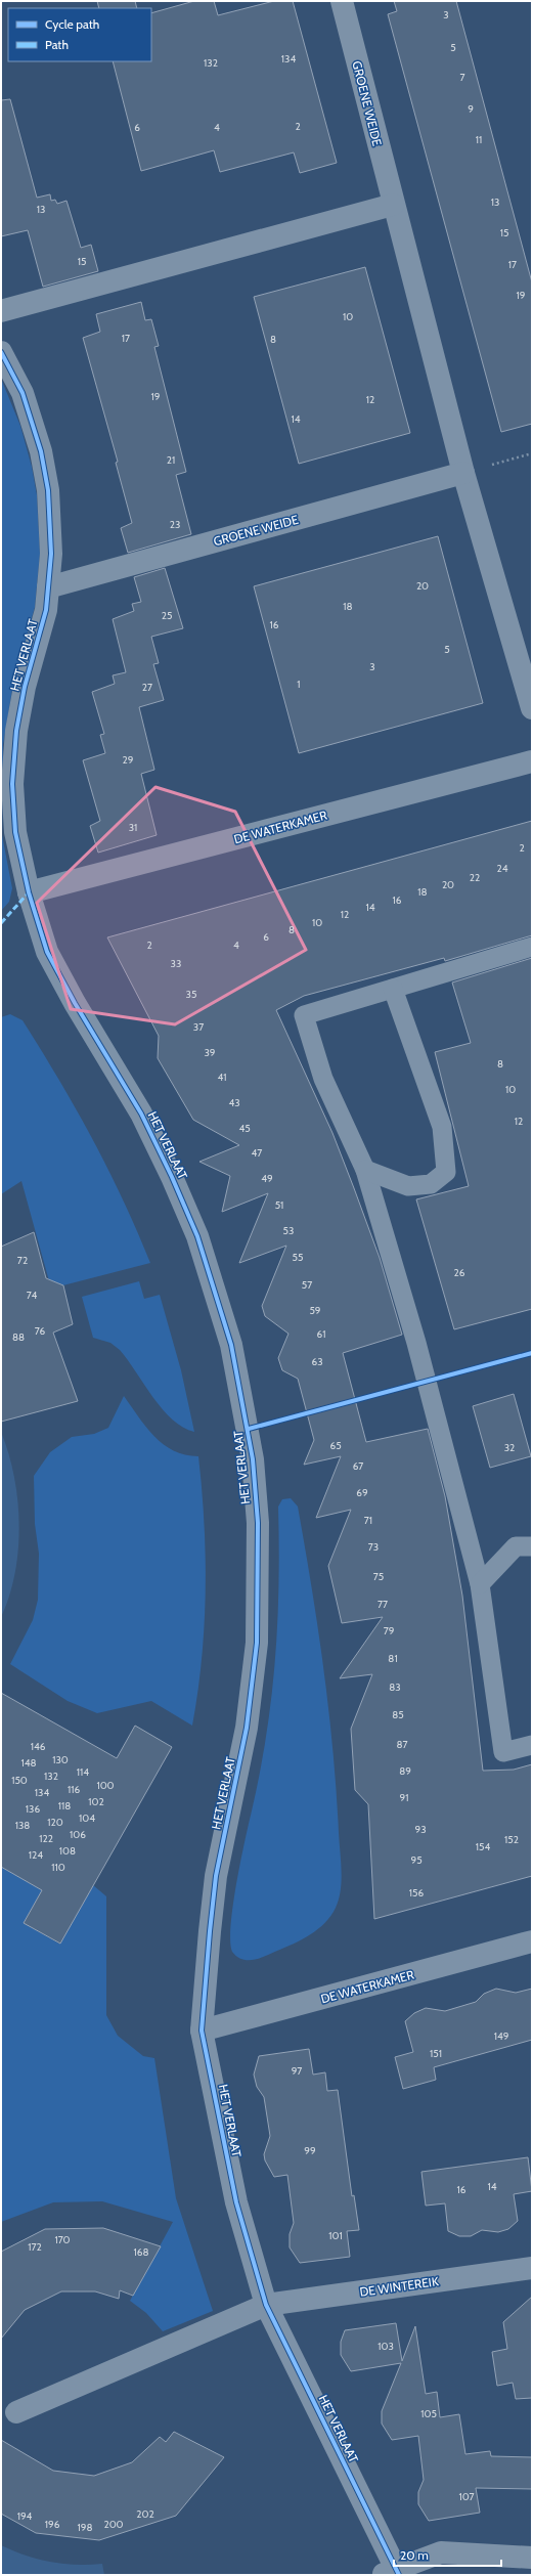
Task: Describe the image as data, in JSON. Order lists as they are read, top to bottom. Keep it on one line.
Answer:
{"streets":{"street":["GROENE WEIDE","HET VERLAAT","DE WATERKAMER","DE WINTEREIK"]},"crossings":[["GROENE WEIDE","HET VERLAAT"],["HET VERLAAT","DE WATERKAMER"],["HET VERLAAT","DE WINTEREIK"]],"house_numbers":["3","5","134","132","7","9","2","6","4","11","13","13","15","15","17","19","10","17","8","19","12","14","21","23","20","18","25","16","5","3","1","27","29","31","2","24","22","20","18","16","14","12","10","8","6","2","4","33","35","37","39","8","41","10","43","12","45","47","49","51","53","55","72","26","57","74","59","76","61","88","63","65","32","67","69","71","73","75","77","79","81","83","85","87","146","130","148","89","114","132","150","100","116","134","91","102","118","136","104","120","138","93","106","122","152","154","108","124","95","110","156","149","151","97","99","14","16","101","170","172","168","103","105","107","202","194","196","200","198"],"legend":["Cycle path","Path"],"scale_bar":"20 m"}
